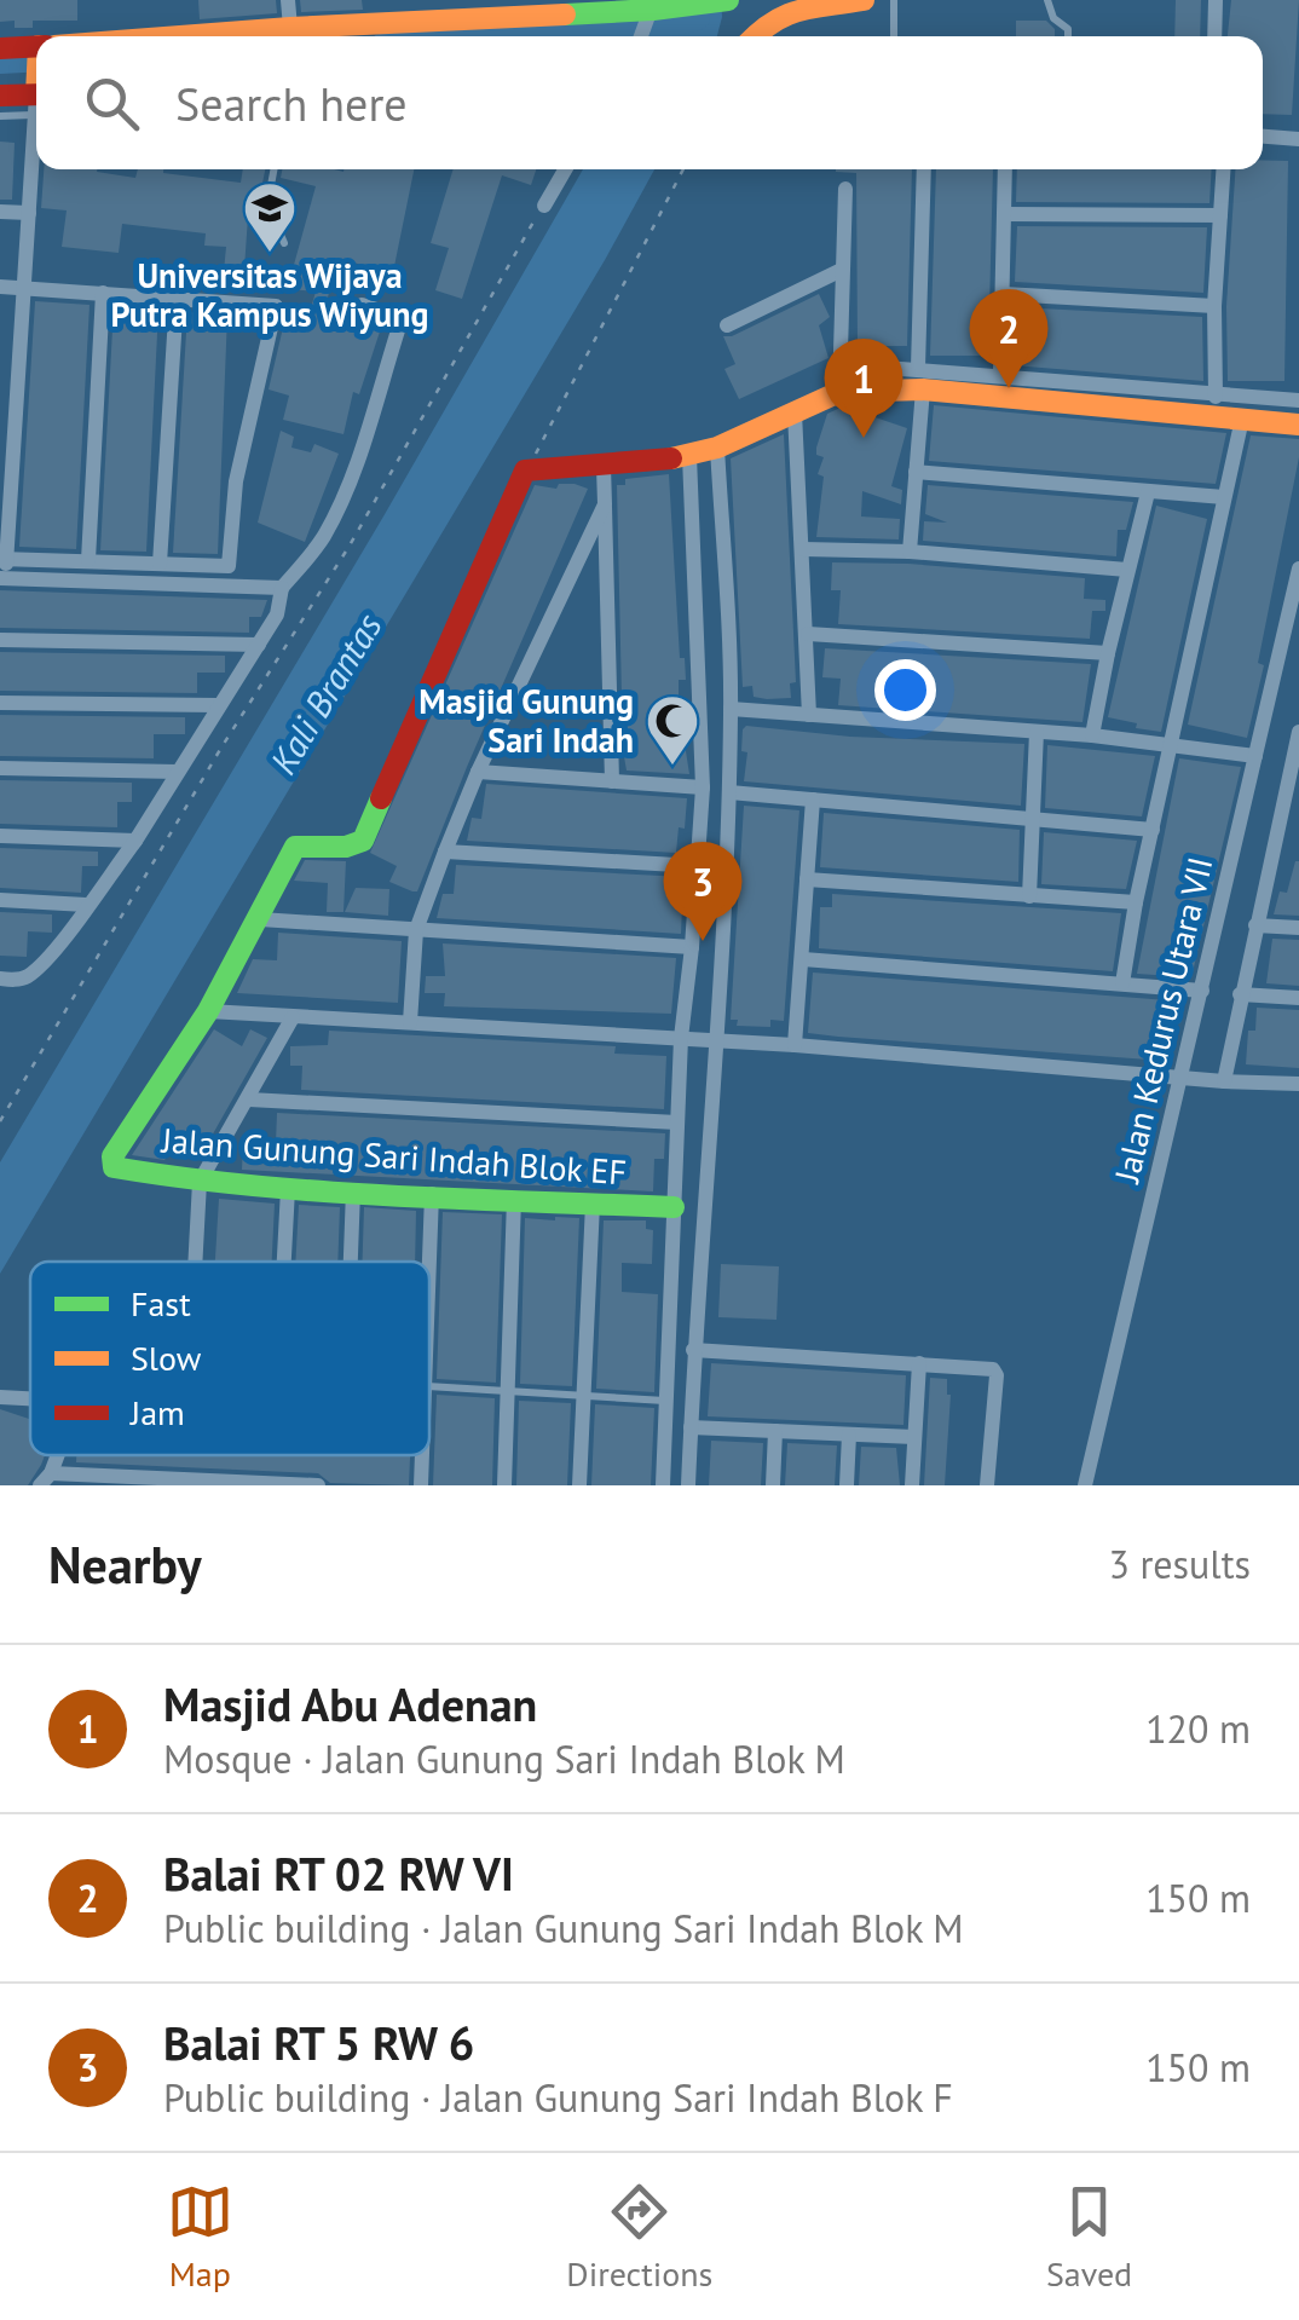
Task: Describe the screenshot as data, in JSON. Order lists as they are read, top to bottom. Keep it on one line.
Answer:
{"streets":{"street":["Jalan Kedurus Utara VII","Jalan Gunung Sari Indah Blok EF"]},"water":["Kali Brantas"],"places":{"school or university":["Universitas Wijaya Putra Kampus Wiyung"],"mosque":["Masjid Gunung Sari Indah"]},"legend":["Fast","Slow","Jam"],"page":{"search":"Search here","pins":["2","1","3"],"heading":["Nearby","3 results"],"list":[{"mark":"1","name":"Masjid Abu Adenan","note":"Mosque · Jalan Gunung Sari Indah Blok M","value":"120 m"},{"mark":"2","name":"Balai RT 02 RW VI","note":"Public building · Jalan Gunung Sari Indah Blok M","value":"150 m"},{"mark":"3","name":"Balai RT 5 RW 6","note":"Public building · Jalan Gunung Sari Indah Blok F","value":"150 m"}],"nav":["Map","Directions","Saved"]}}
